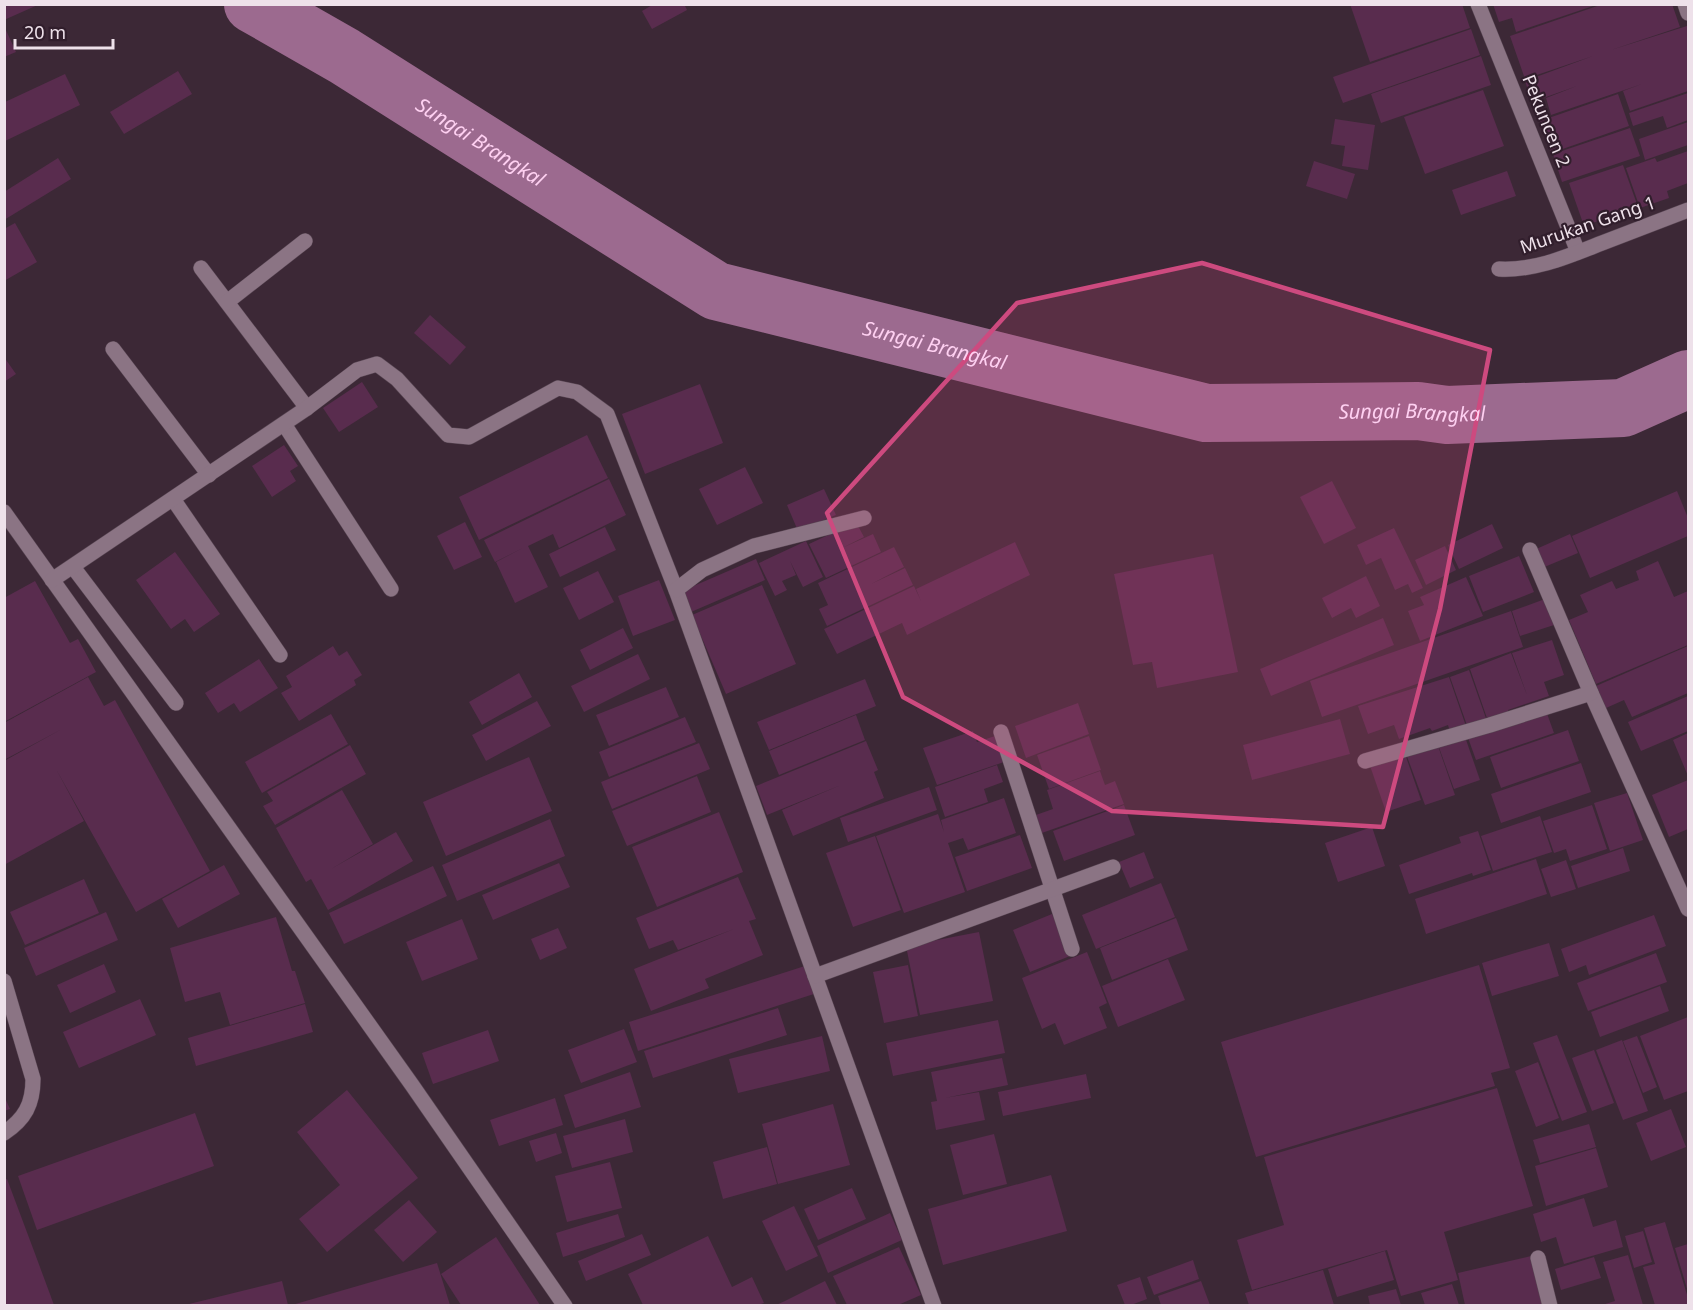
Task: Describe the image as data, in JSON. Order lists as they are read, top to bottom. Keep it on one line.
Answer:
{"streets":{"street":["Pekuncen 2","Murukan Gang 1"]},"crossings":[["Pekuncen 2","Murukan Gang 1"]],"water":["Sungai Brangkal"],"scale_bar":"20 m"}
